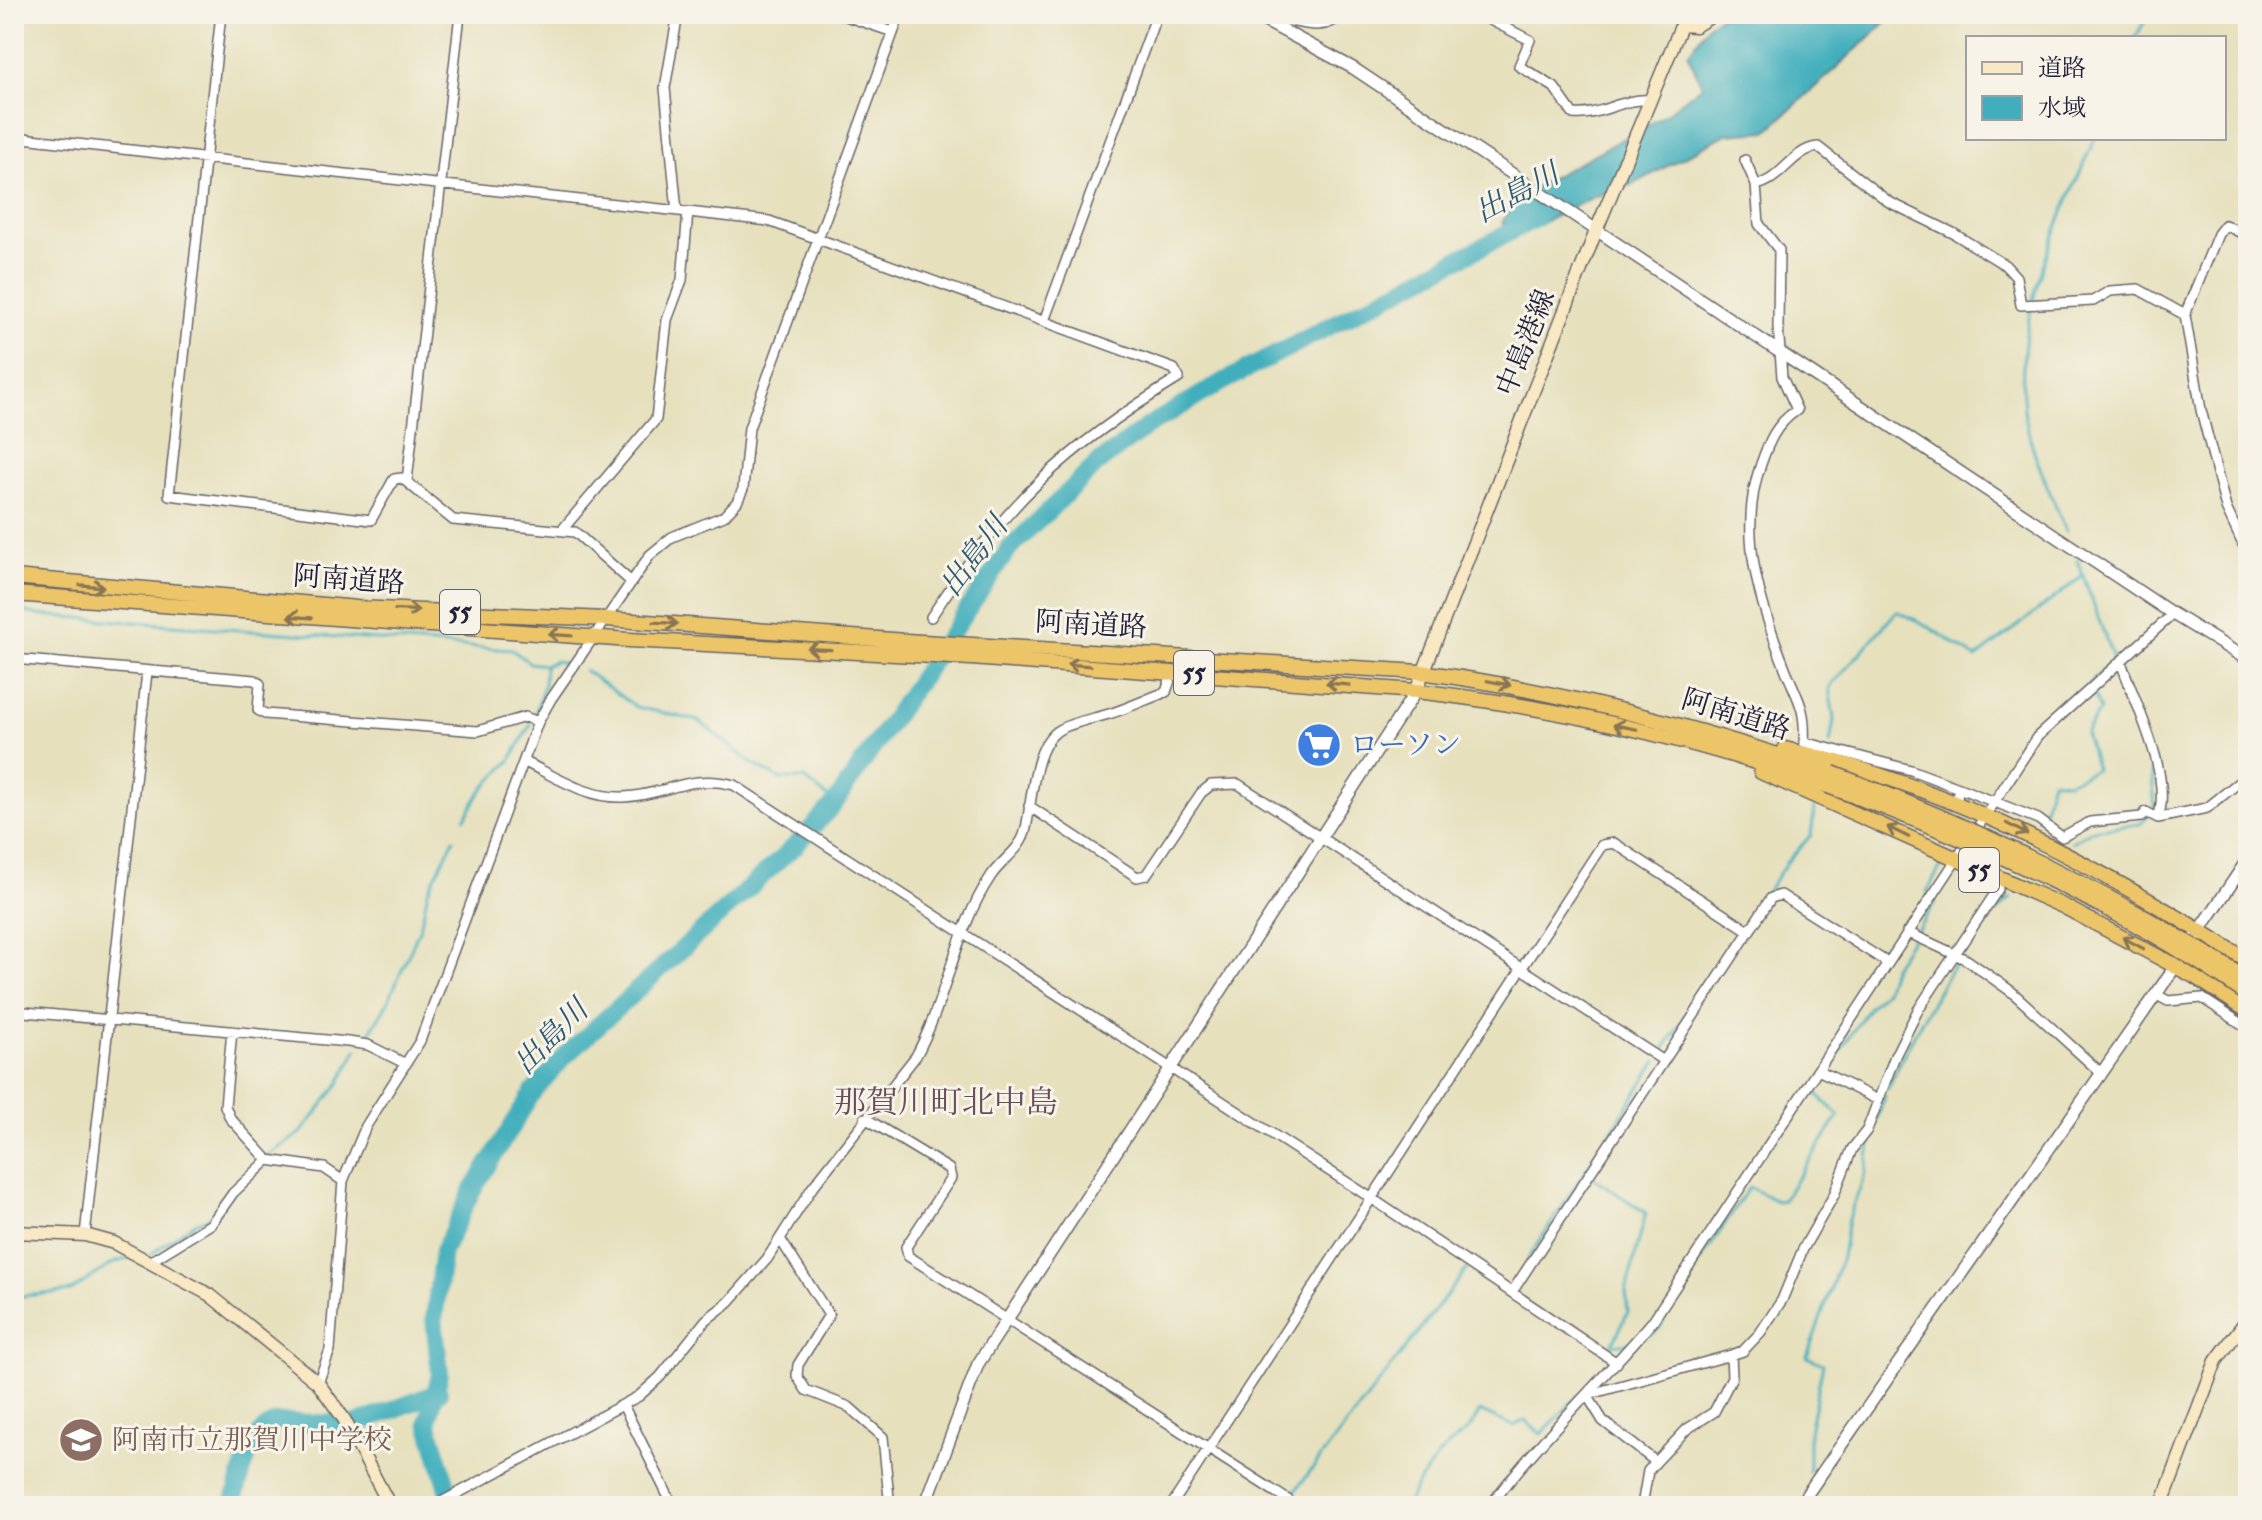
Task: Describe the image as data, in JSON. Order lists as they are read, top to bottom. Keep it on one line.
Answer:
{"streets":{"highway":["阿南道路","55"],"main road":["中島港線"]},"crossings":[["中島港線","阿南道路"],["阿南道路","55"]],"districts":["那賀川町北中島"],"water":["出島川"],"places":{"supermarket":["ローソン"],"school or university":["阿南市立那賀川中学校"]},"legend":["道路","水域"]}
